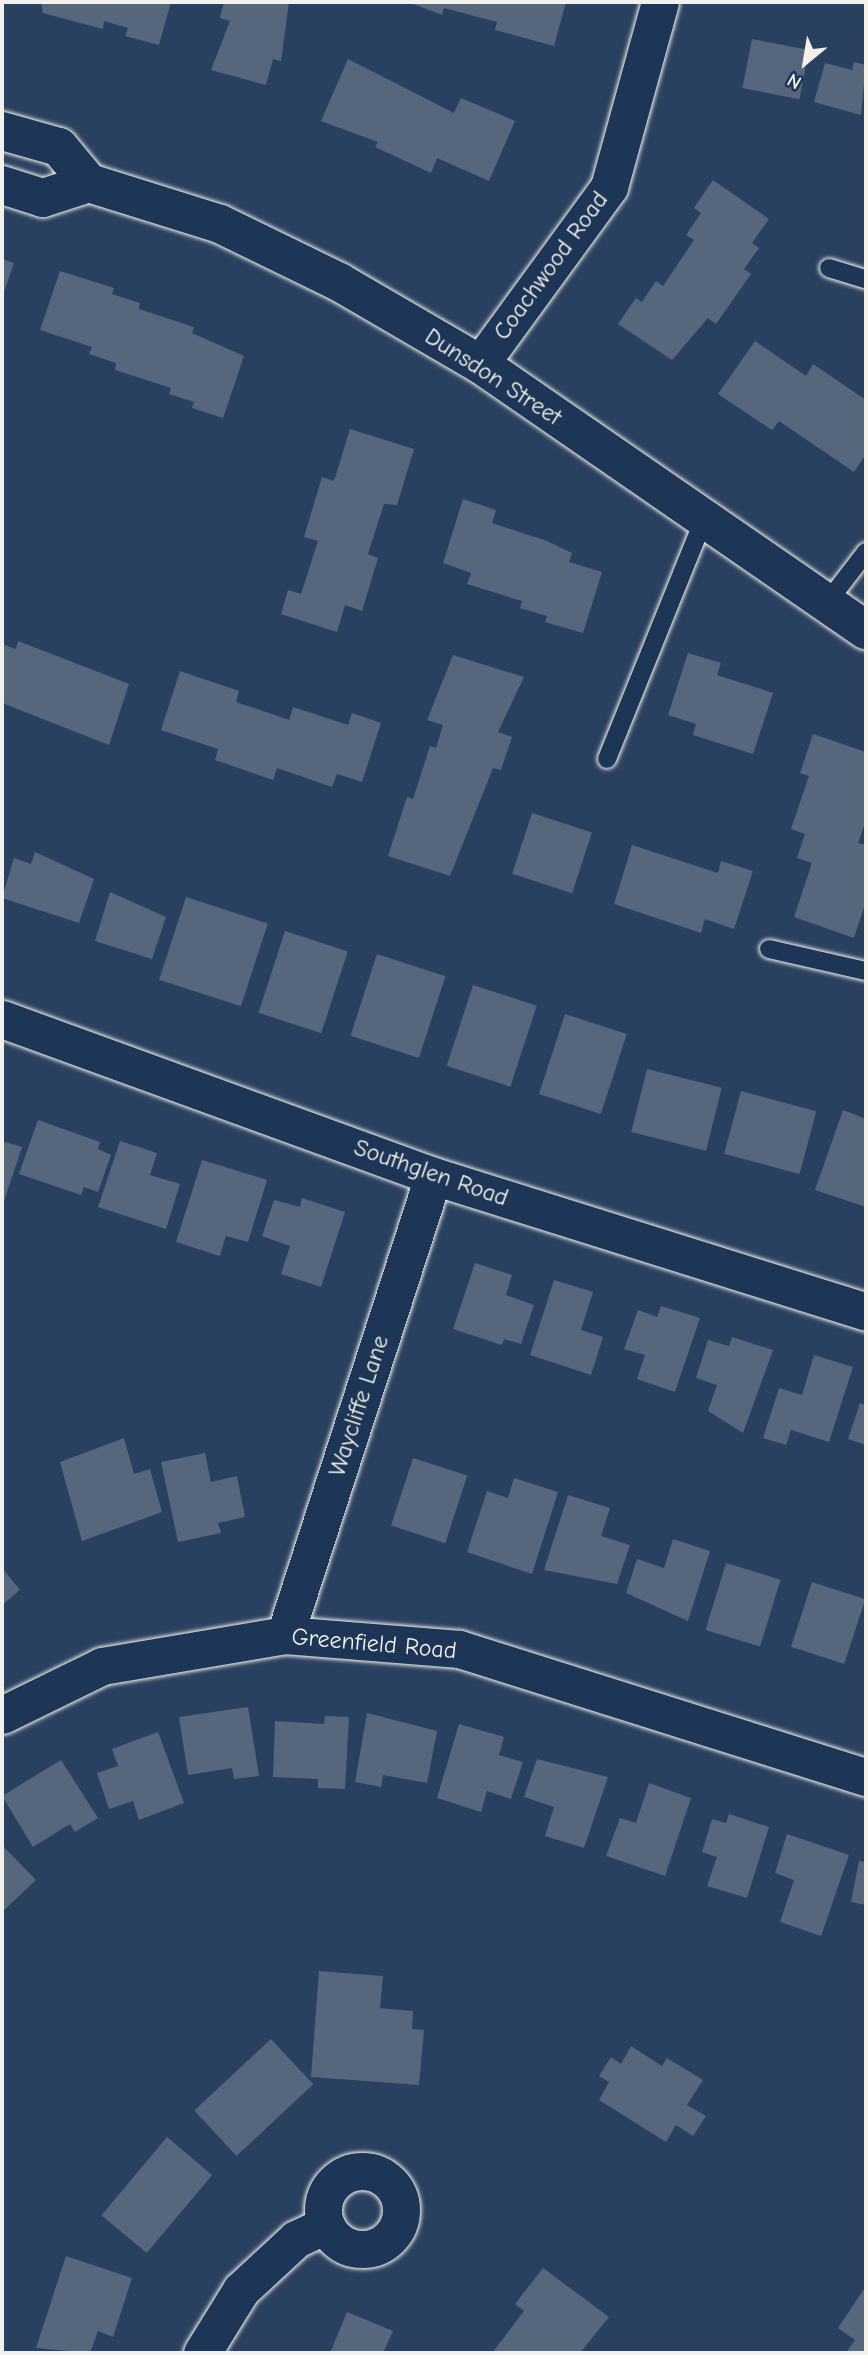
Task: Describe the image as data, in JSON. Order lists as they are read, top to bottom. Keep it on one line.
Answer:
{"streets":{"main road":["Dunsdon Street"],"street":["Coachwood Road","Southglen Road","Waycliffe Lane","Greenfield Road"]},"crossings":[["Coachwood Road","Dunsdon Street"],["Southglen Road","Waycliffe Lane"],["Waycliffe Lane","Greenfield Road"]],"north":"bottom left"}
